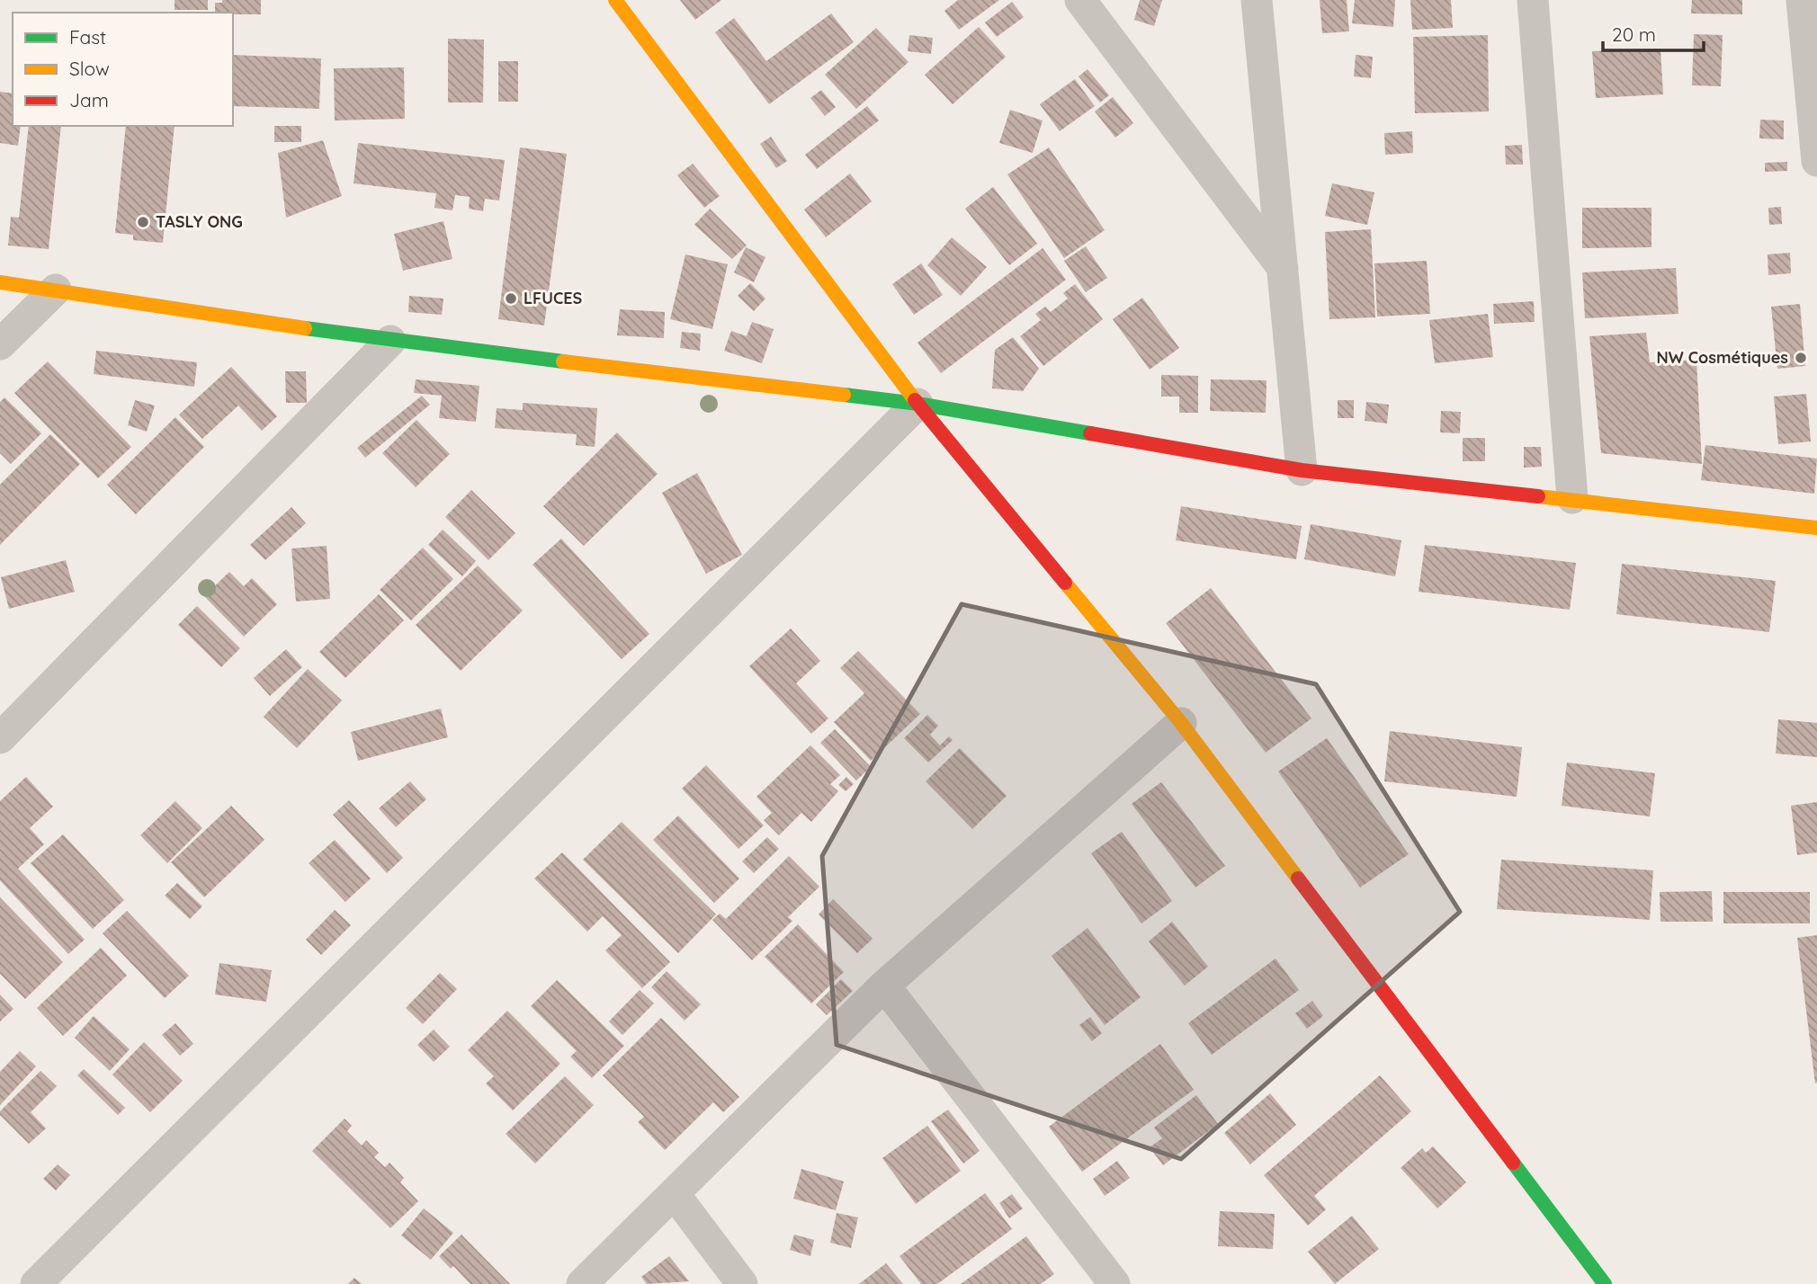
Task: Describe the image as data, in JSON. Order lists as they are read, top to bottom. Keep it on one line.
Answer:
{"places":["TASLY ONG","LFUCES","NW Cosmétiques"],"legend":["Fast","Slow","Jam"],"scale_bar":"20 m"}
